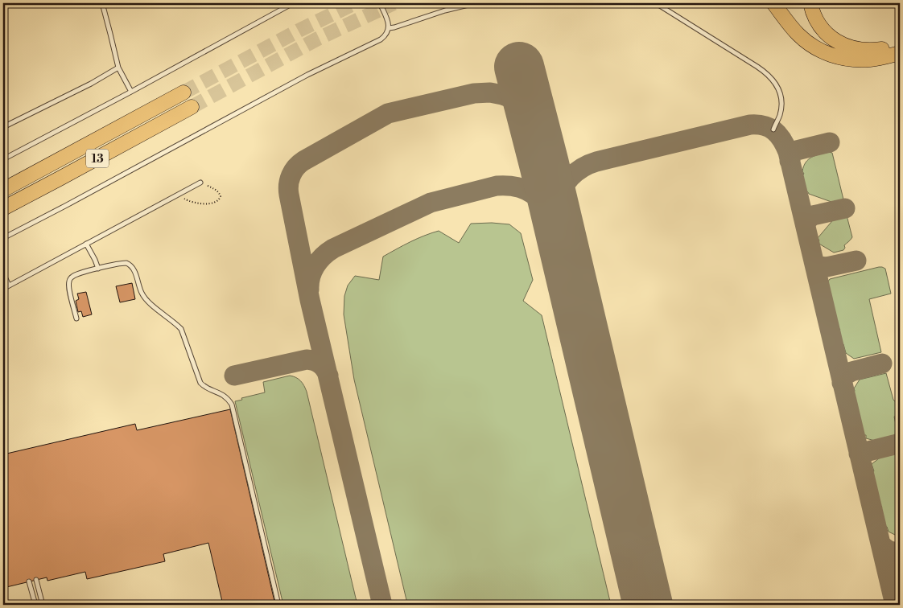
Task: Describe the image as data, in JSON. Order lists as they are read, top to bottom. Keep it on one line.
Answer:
{"streets":{"highway":["13"]}}
